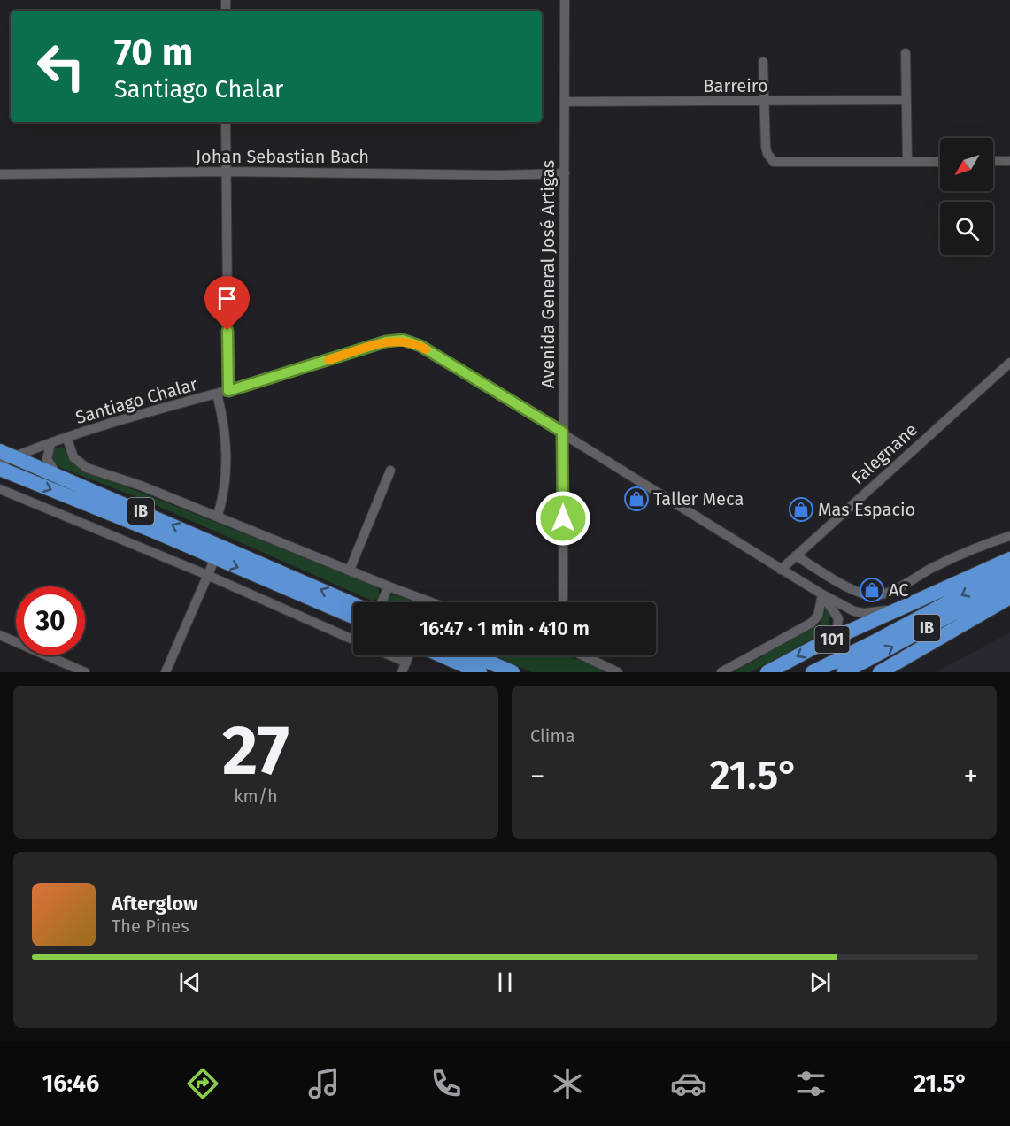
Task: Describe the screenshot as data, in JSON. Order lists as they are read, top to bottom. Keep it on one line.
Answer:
{"streets":{"highway":["IB","101"],"street":["Barreiro","Johan Sebastian Bach","Avenida General José Artigas","Santiago Chalar","Falegnane"]},"crossings":[["Barreiro","Avenida General José Artigas"],["Johan Sebastian Bach","Avenida General José Artigas"],["Avenida General José Artigas","Santiago Chalar"],["Santiago Chalar","Falegnane"],["Santiago Chalar","IB"],["Santiago Chalar","101"]],"places":{"shop":["Taller Meca","Mas Espacio","AC"]},"north":"bottom left","page":{"turn":["70 m","Santiago Chalar"],"limit":"30","trip":"16:47 · 1 min · 410 m","tile":[["27","km/h"],"Clima"],"heat":["−","21.5°","+"],"song":["Afterglow","The Pines"],"tabs":["16:46","21.5°"]}}
